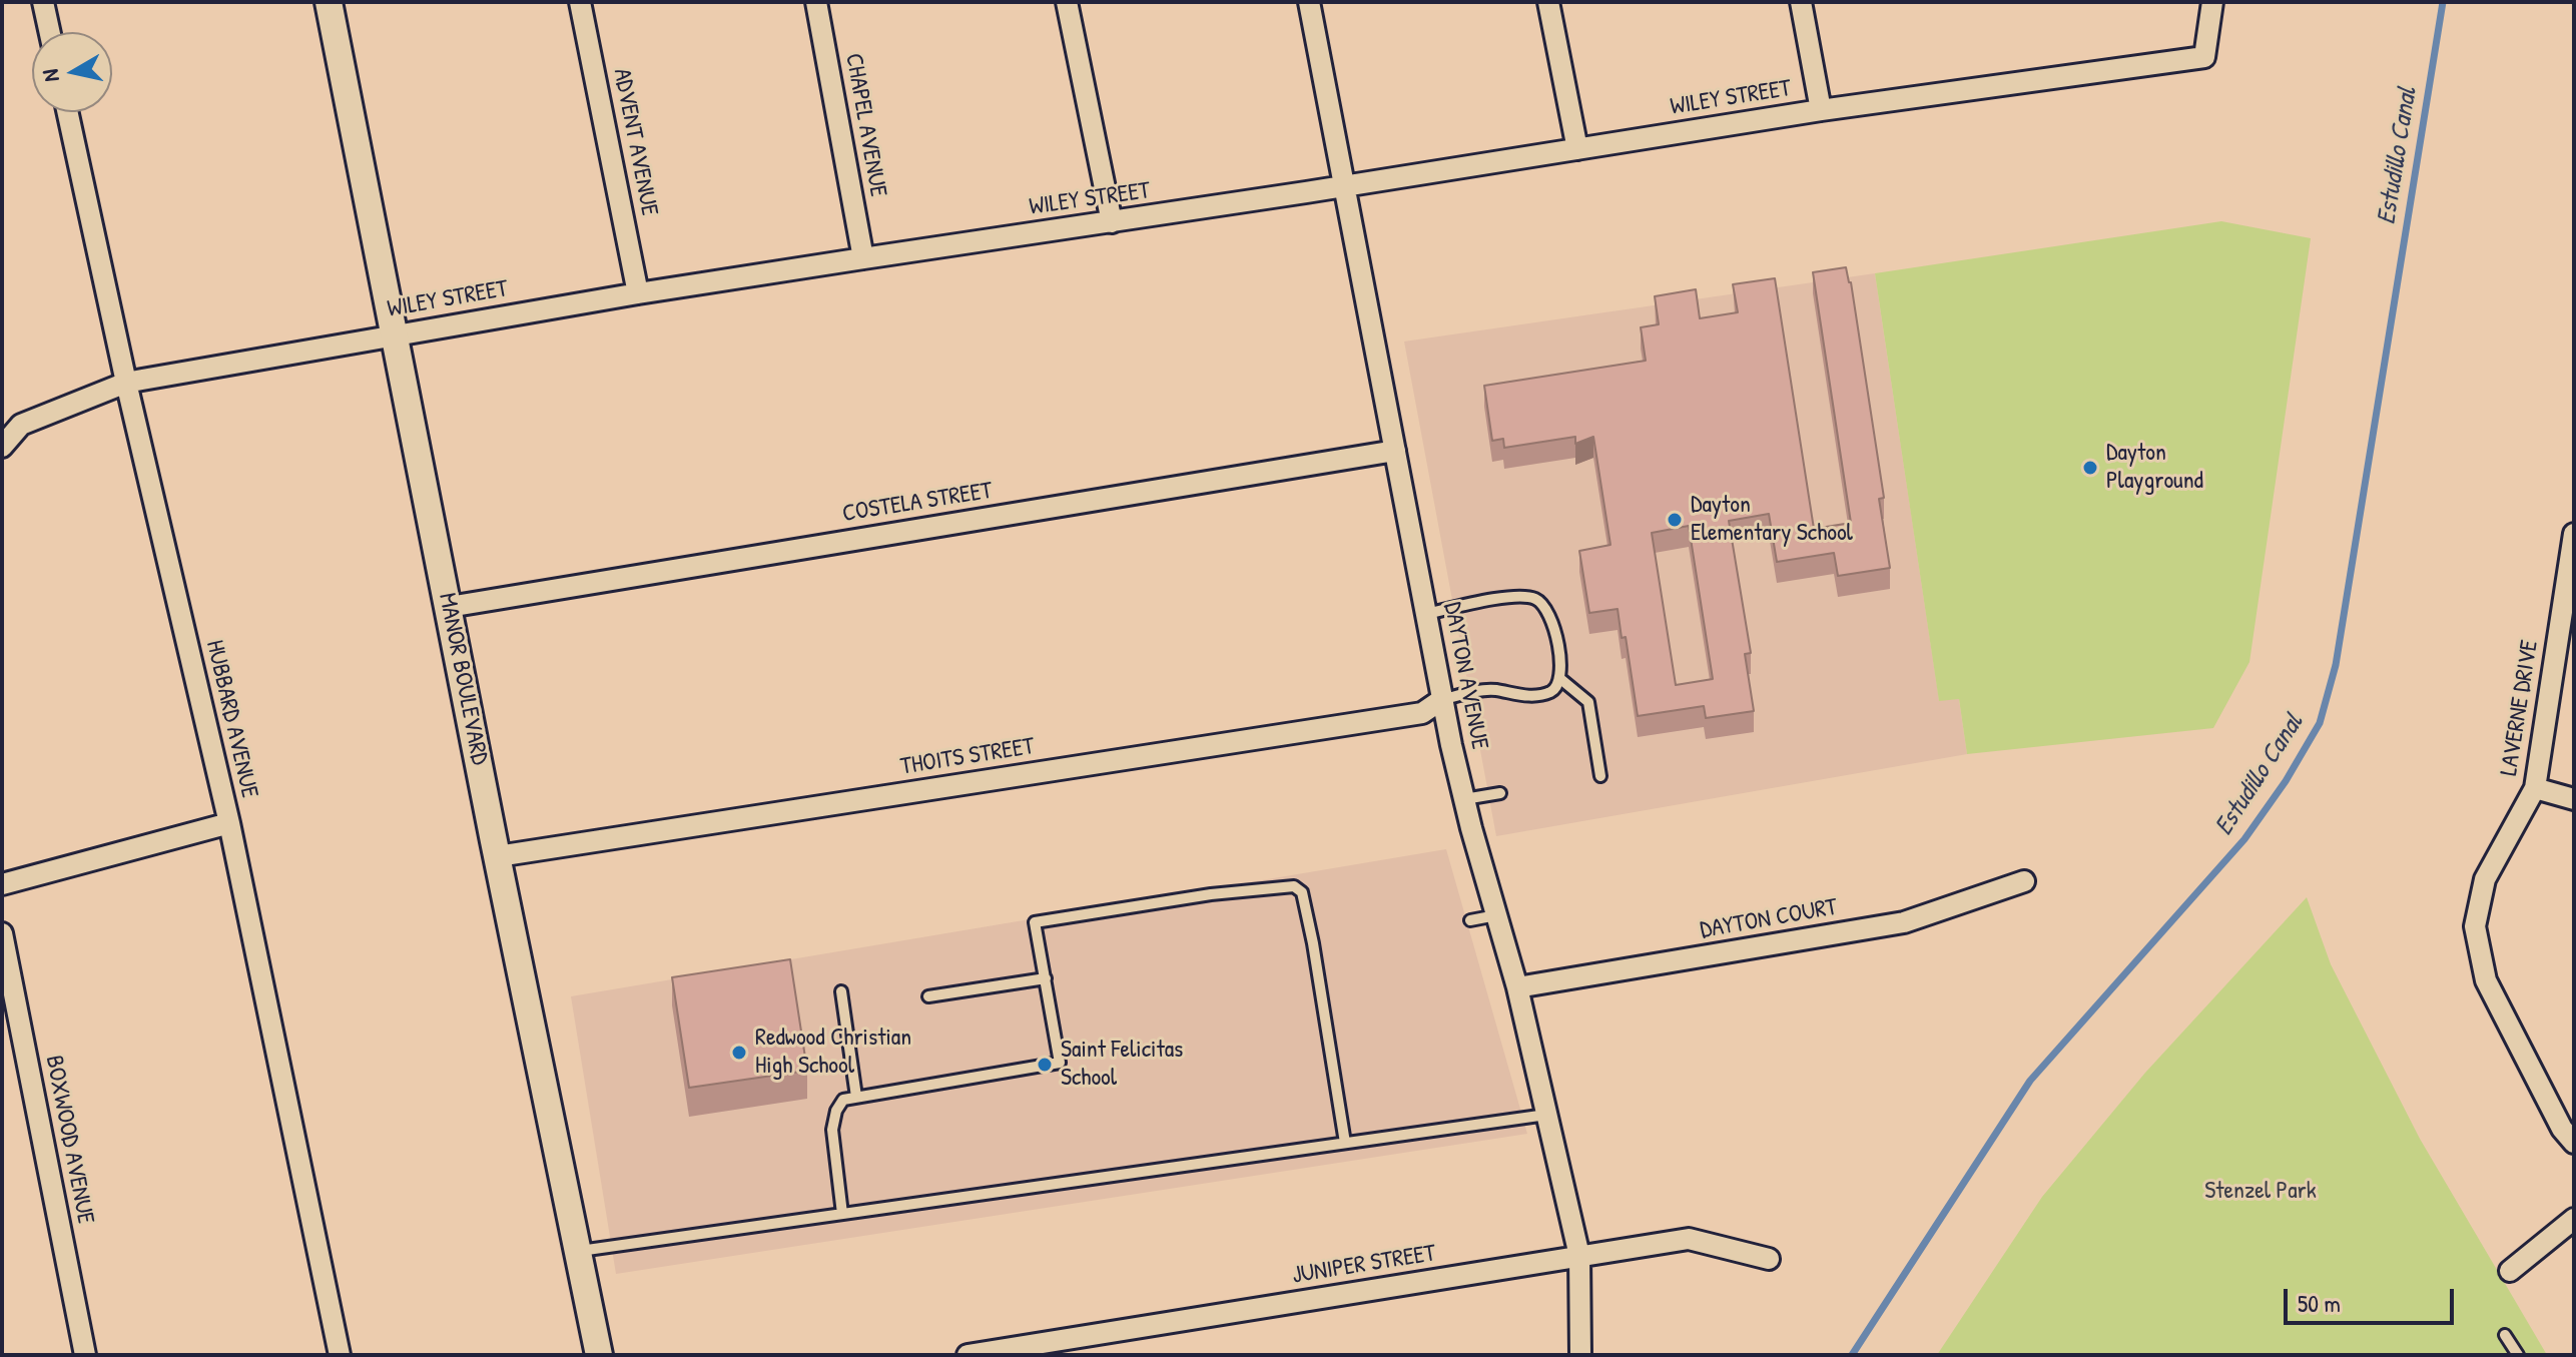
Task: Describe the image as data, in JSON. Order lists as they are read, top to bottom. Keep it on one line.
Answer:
{"streets":{"street":["WILEY STREET","CHAPEL AVENUE","ADVENT AVENUE","COSTELA STREET","DAYTON AVENUE","MANOR BOULEVARD","LAVERNE DRIVE","HUBBARD AVENUE","THOITS STREET","DAYTON COURT","BOXWOOD AVENUE","JUNIPER STREET"]},"crossings":[["WILEY STREET","CHAPEL AVENUE"],["WILEY STREET","ADVENT AVENUE"],["WILEY STREET","DAYTON AVENUE"],["WILEY STREET","MANOR BOULEVARD"],["WILEY STREET","HUBBARD AVENUE"],["COSTELA STREET","DAYTON AVENUE"],["COSTELA STREET","MANOR BOULEVARD"],["DAYTON AVENUE","THOITS STREET"],["DAYTON AVENUE","DAYTON COURT"],["DAYTON AVENUE","JUNIPER STREET"],["MANOR BOULEVARD","THOITS STREET"]],"water":["Estudillo Canal"],"parks":["Stenzel Park"],"places":["Dayton Playground","Dayton Elementary School","Redwood Christian High School","Saint Felicitas School"],"scale_bar":"50 m","north":"left"}
